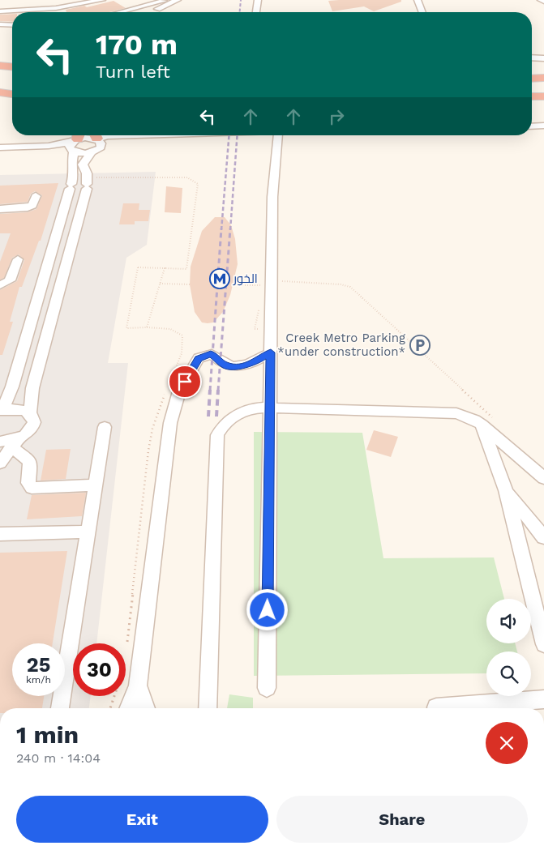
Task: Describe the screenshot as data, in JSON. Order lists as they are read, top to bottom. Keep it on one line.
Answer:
{"places":{"metro station":["الخور"],"parking":["Creek Metro Parking *under construction*"]},"page":{"turn":["170 m","Turn left"],"speed":"25 km/h","limit":"30","heading":["1 min","240 m · 14:04"],"buttons":["Exit","Share"]}}
